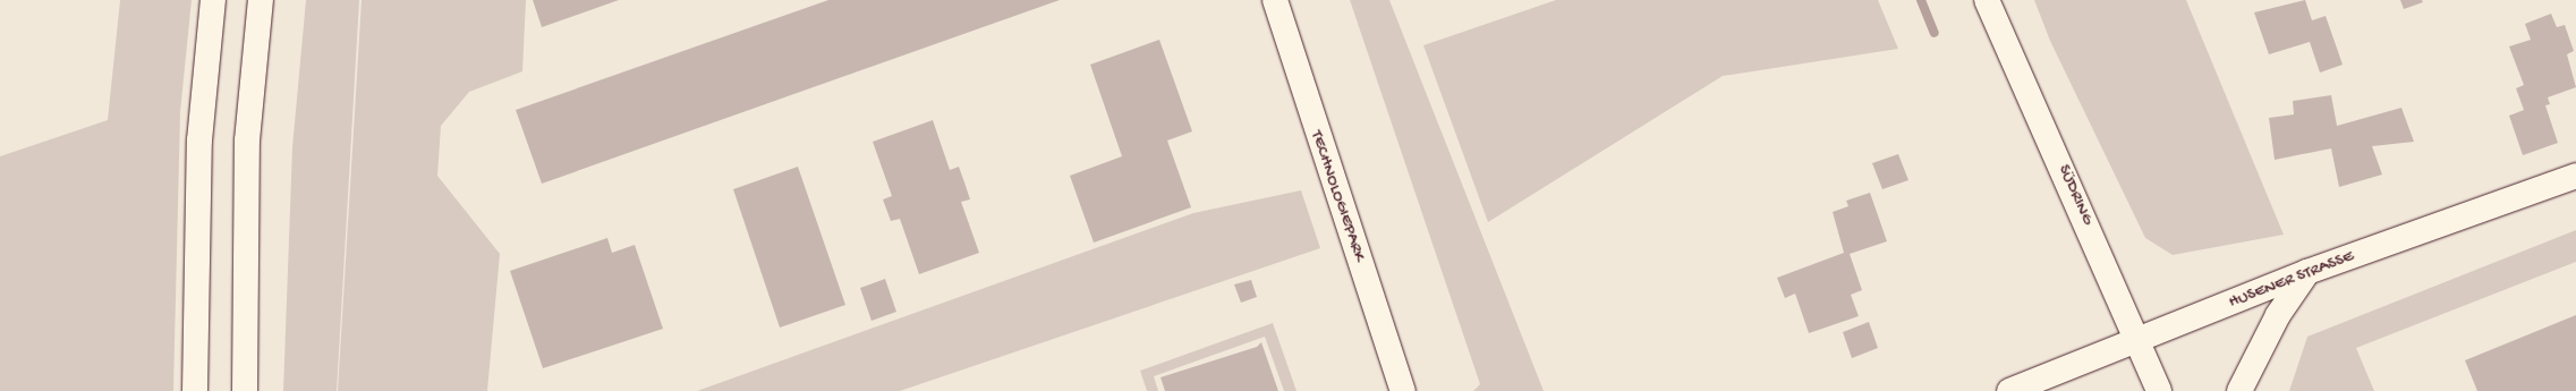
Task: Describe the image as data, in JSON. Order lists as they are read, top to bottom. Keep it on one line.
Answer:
{"streets":{"main road":["SÜDRING","TECHNOLOGIEPARK","HUSENER STRASSE"]},"crossings":[["SÜDRING","HUSENER STRASSE"]]}
